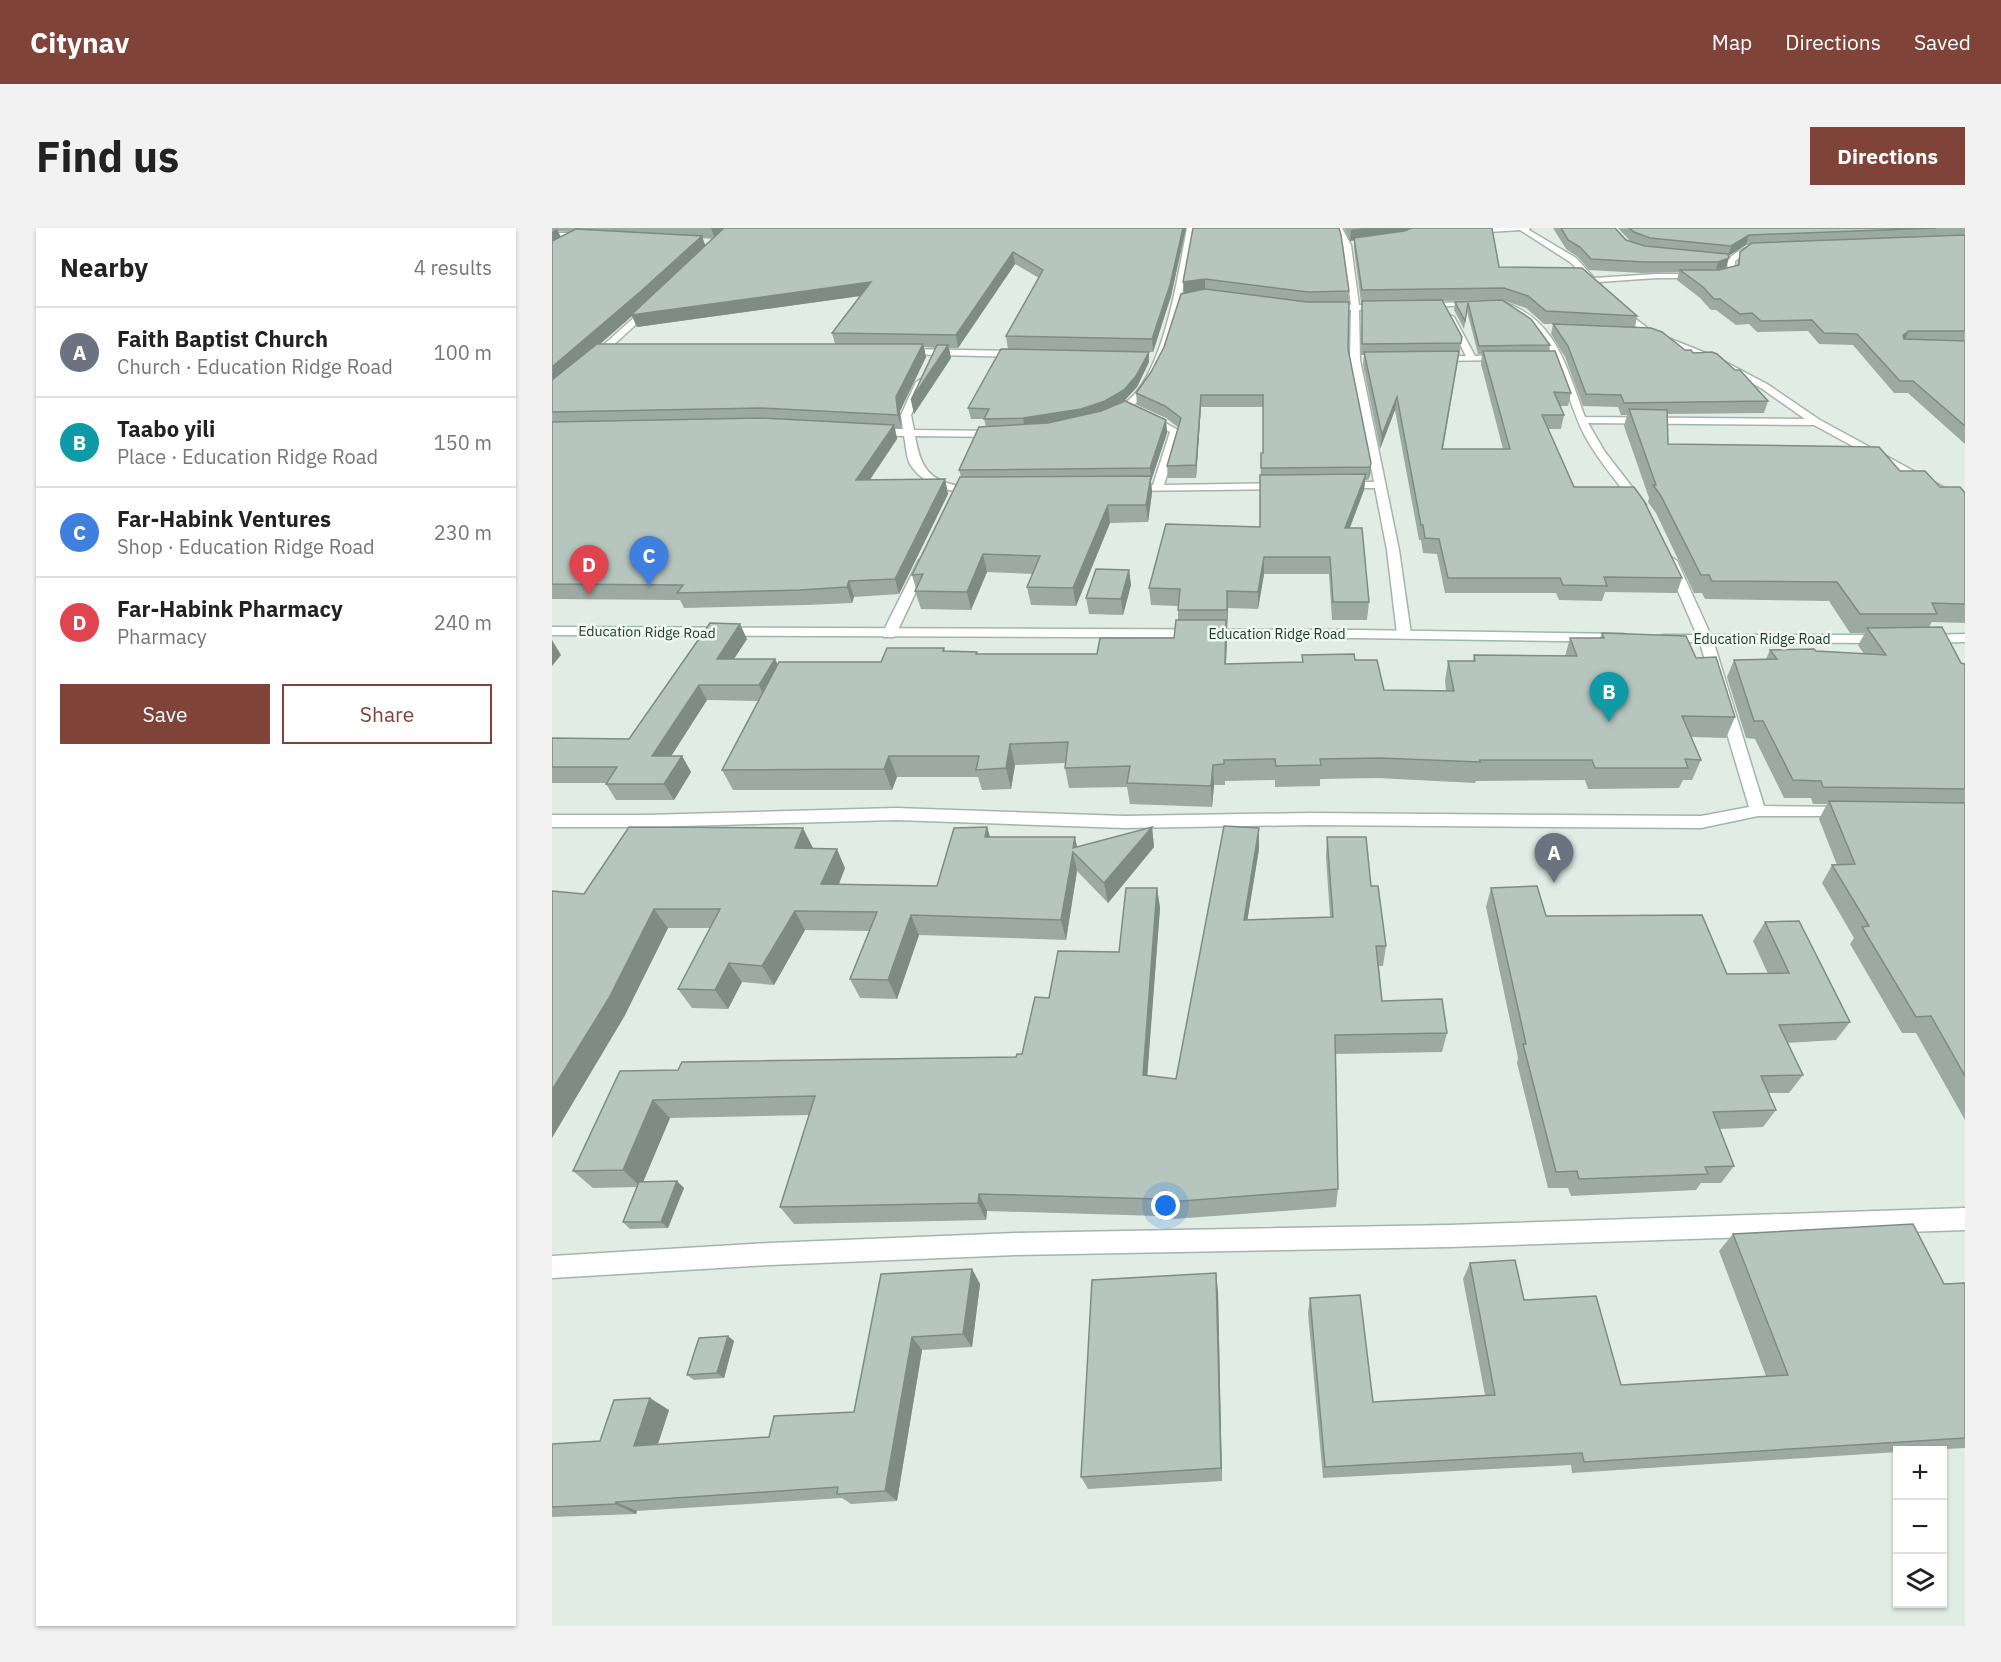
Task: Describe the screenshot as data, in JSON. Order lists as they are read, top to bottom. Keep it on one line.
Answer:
{"streets":{"street":["Education Ridge Road"]},"page":{"header":"Citynav","nav":["Map","Directions","Saved"],"buttons":["Directions",["Save","Share"]],"title":"Find us","heading":["Nearby","4 results"],"list":[{"mark":"A","name":"Faith Baptist Church","note":"Church · Education Ridge Road","value":"100 m"},{"mark":"B","name":"Taabo yili","note":"Place · Education Ridge Road","value":"150 m"},{"mark":"C","name":"Far-Habink Ventures","note":"Shop · Education Ridge Road","value":"230 m"},{"mark":"D","name":"Far-Habink Pharmacy","note":"Pharmacy","value":"240 m"}],"pins":["C","D","B","A"],"map_buttons":["+","−"]}}
